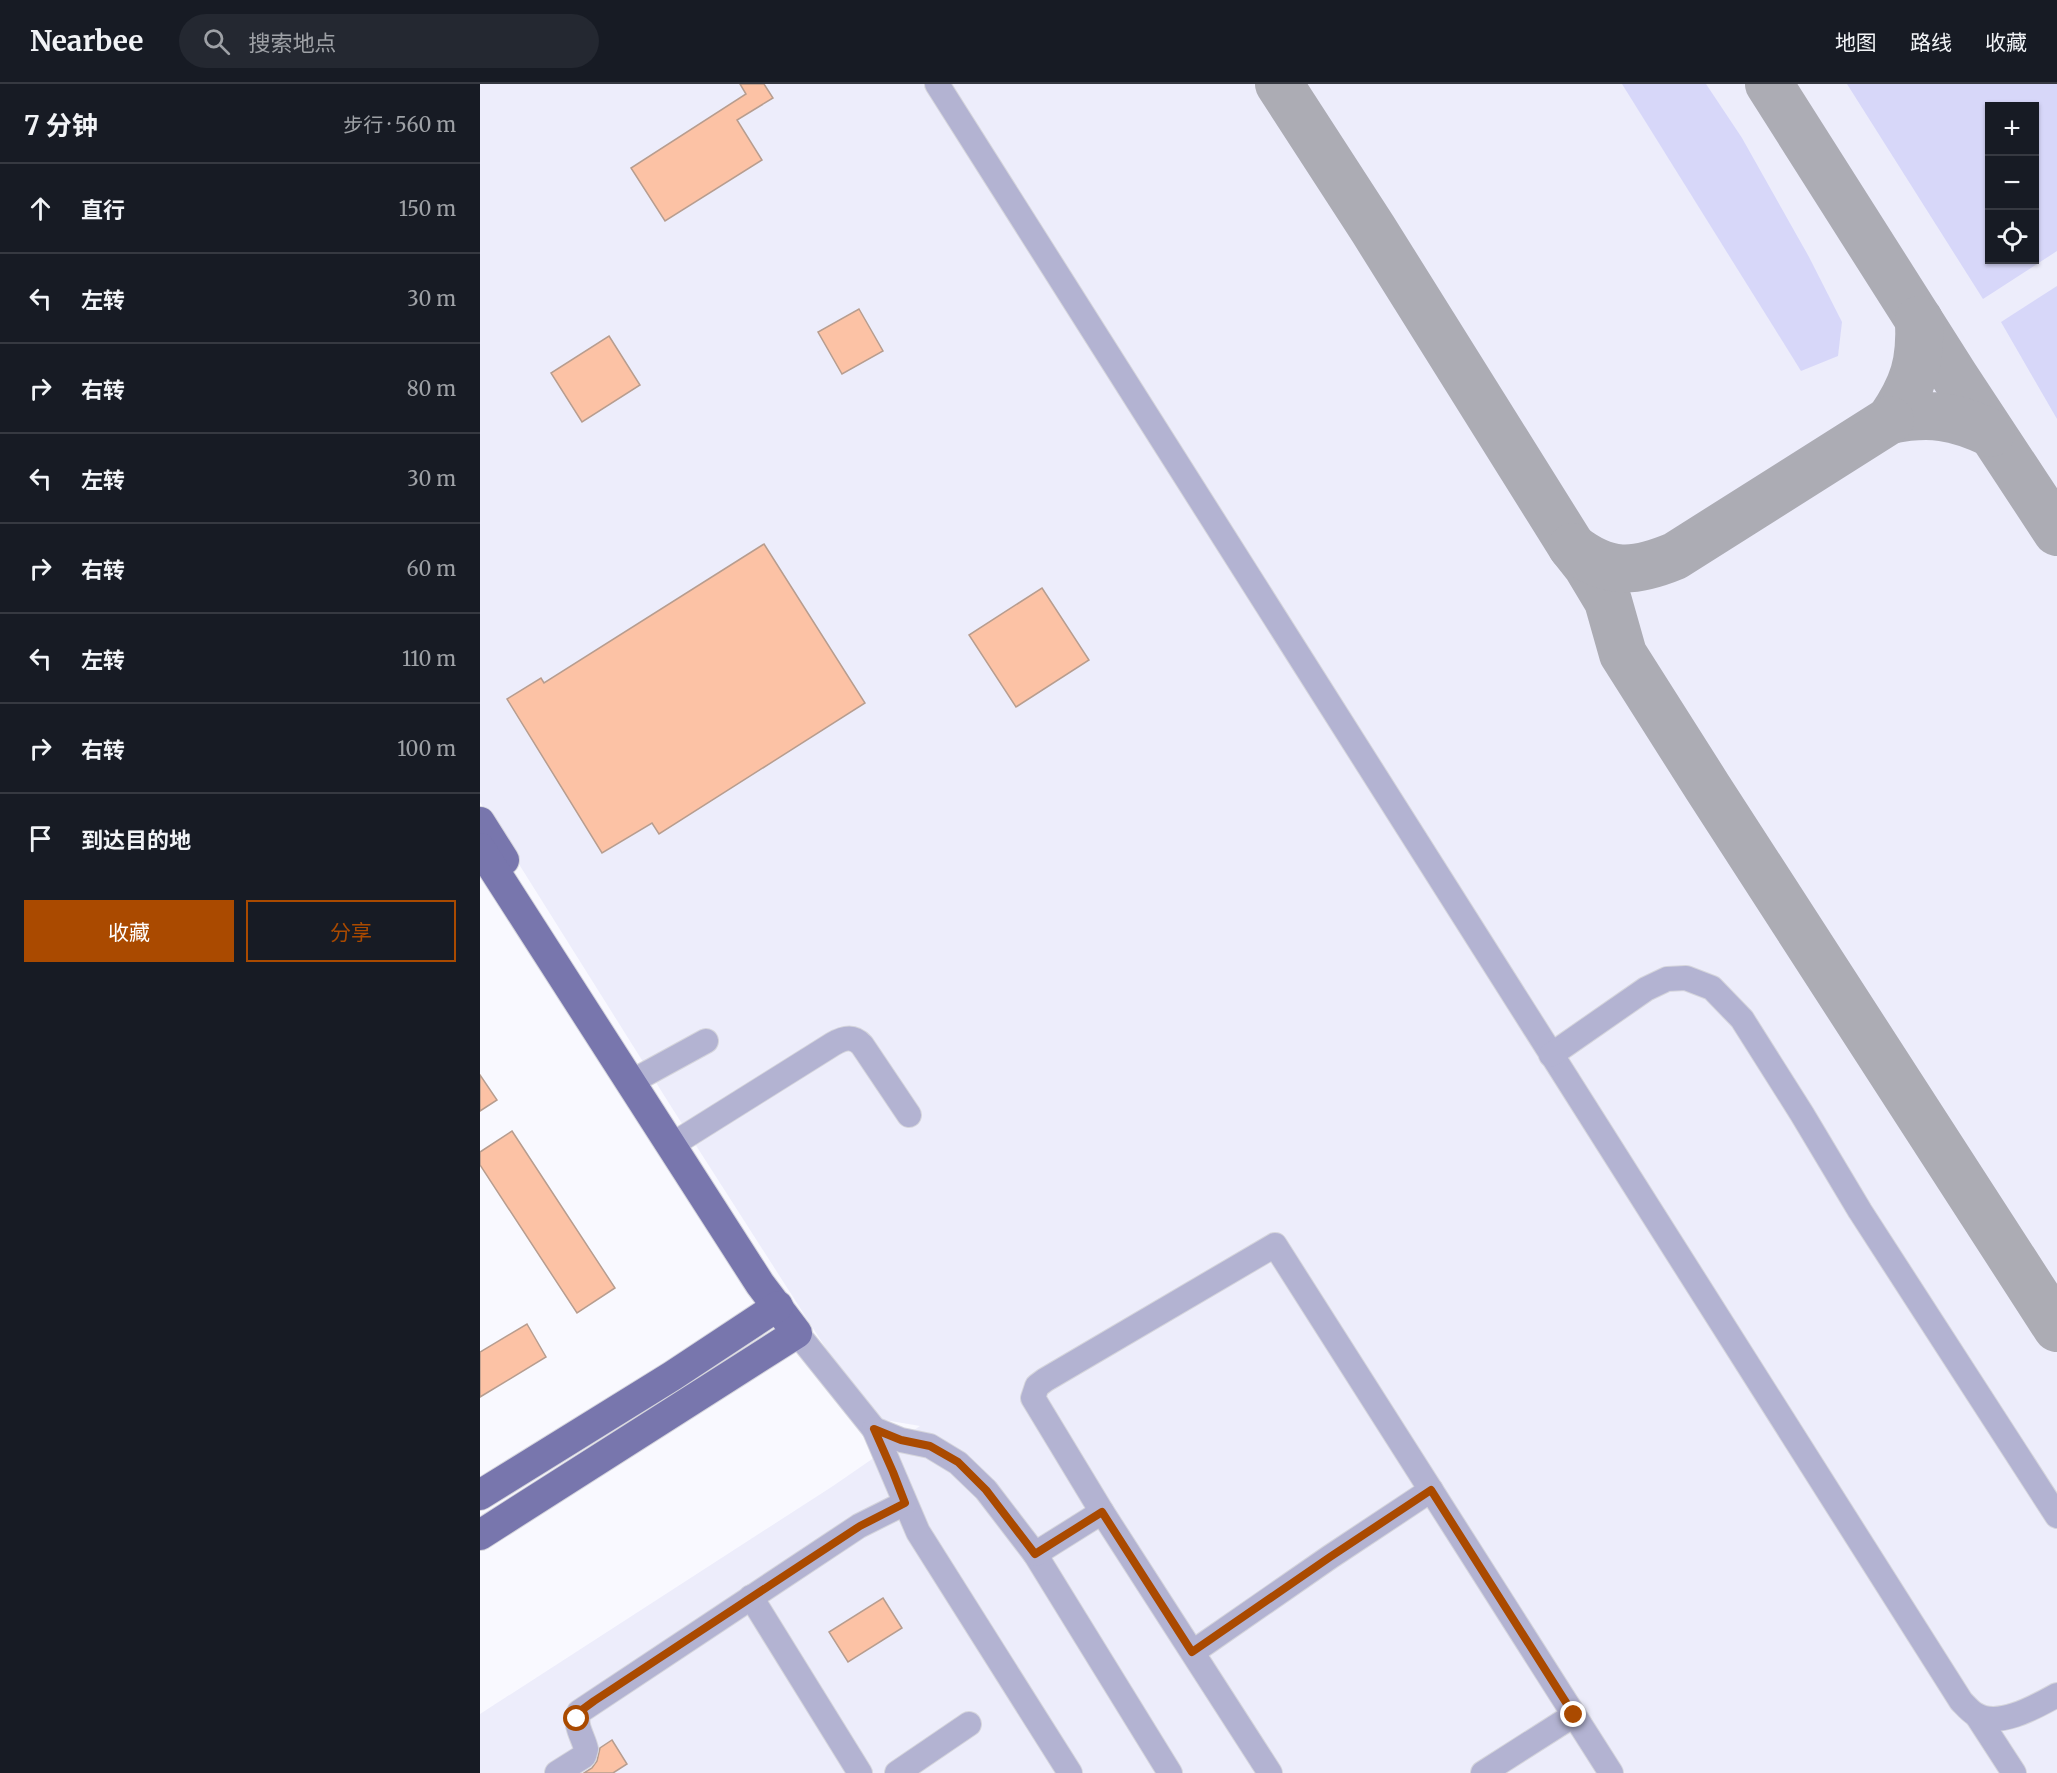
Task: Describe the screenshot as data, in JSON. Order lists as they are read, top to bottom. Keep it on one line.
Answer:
{"page":{"header":"Nearbee","search":"搜索地点","nav":["地图","路线","收藏"],"heading":["7 分钟","步行 · 560 m"],"map_buttons":["+","−"],"list":[["直行","150 m"],["左转","30 m"],["右转","80 m"],["左转","30 m"],["右转","60 m"],["左转","110 m"],["右转","100 m"],"到达目的地"],"buttons":["收藏","分享"]}}
